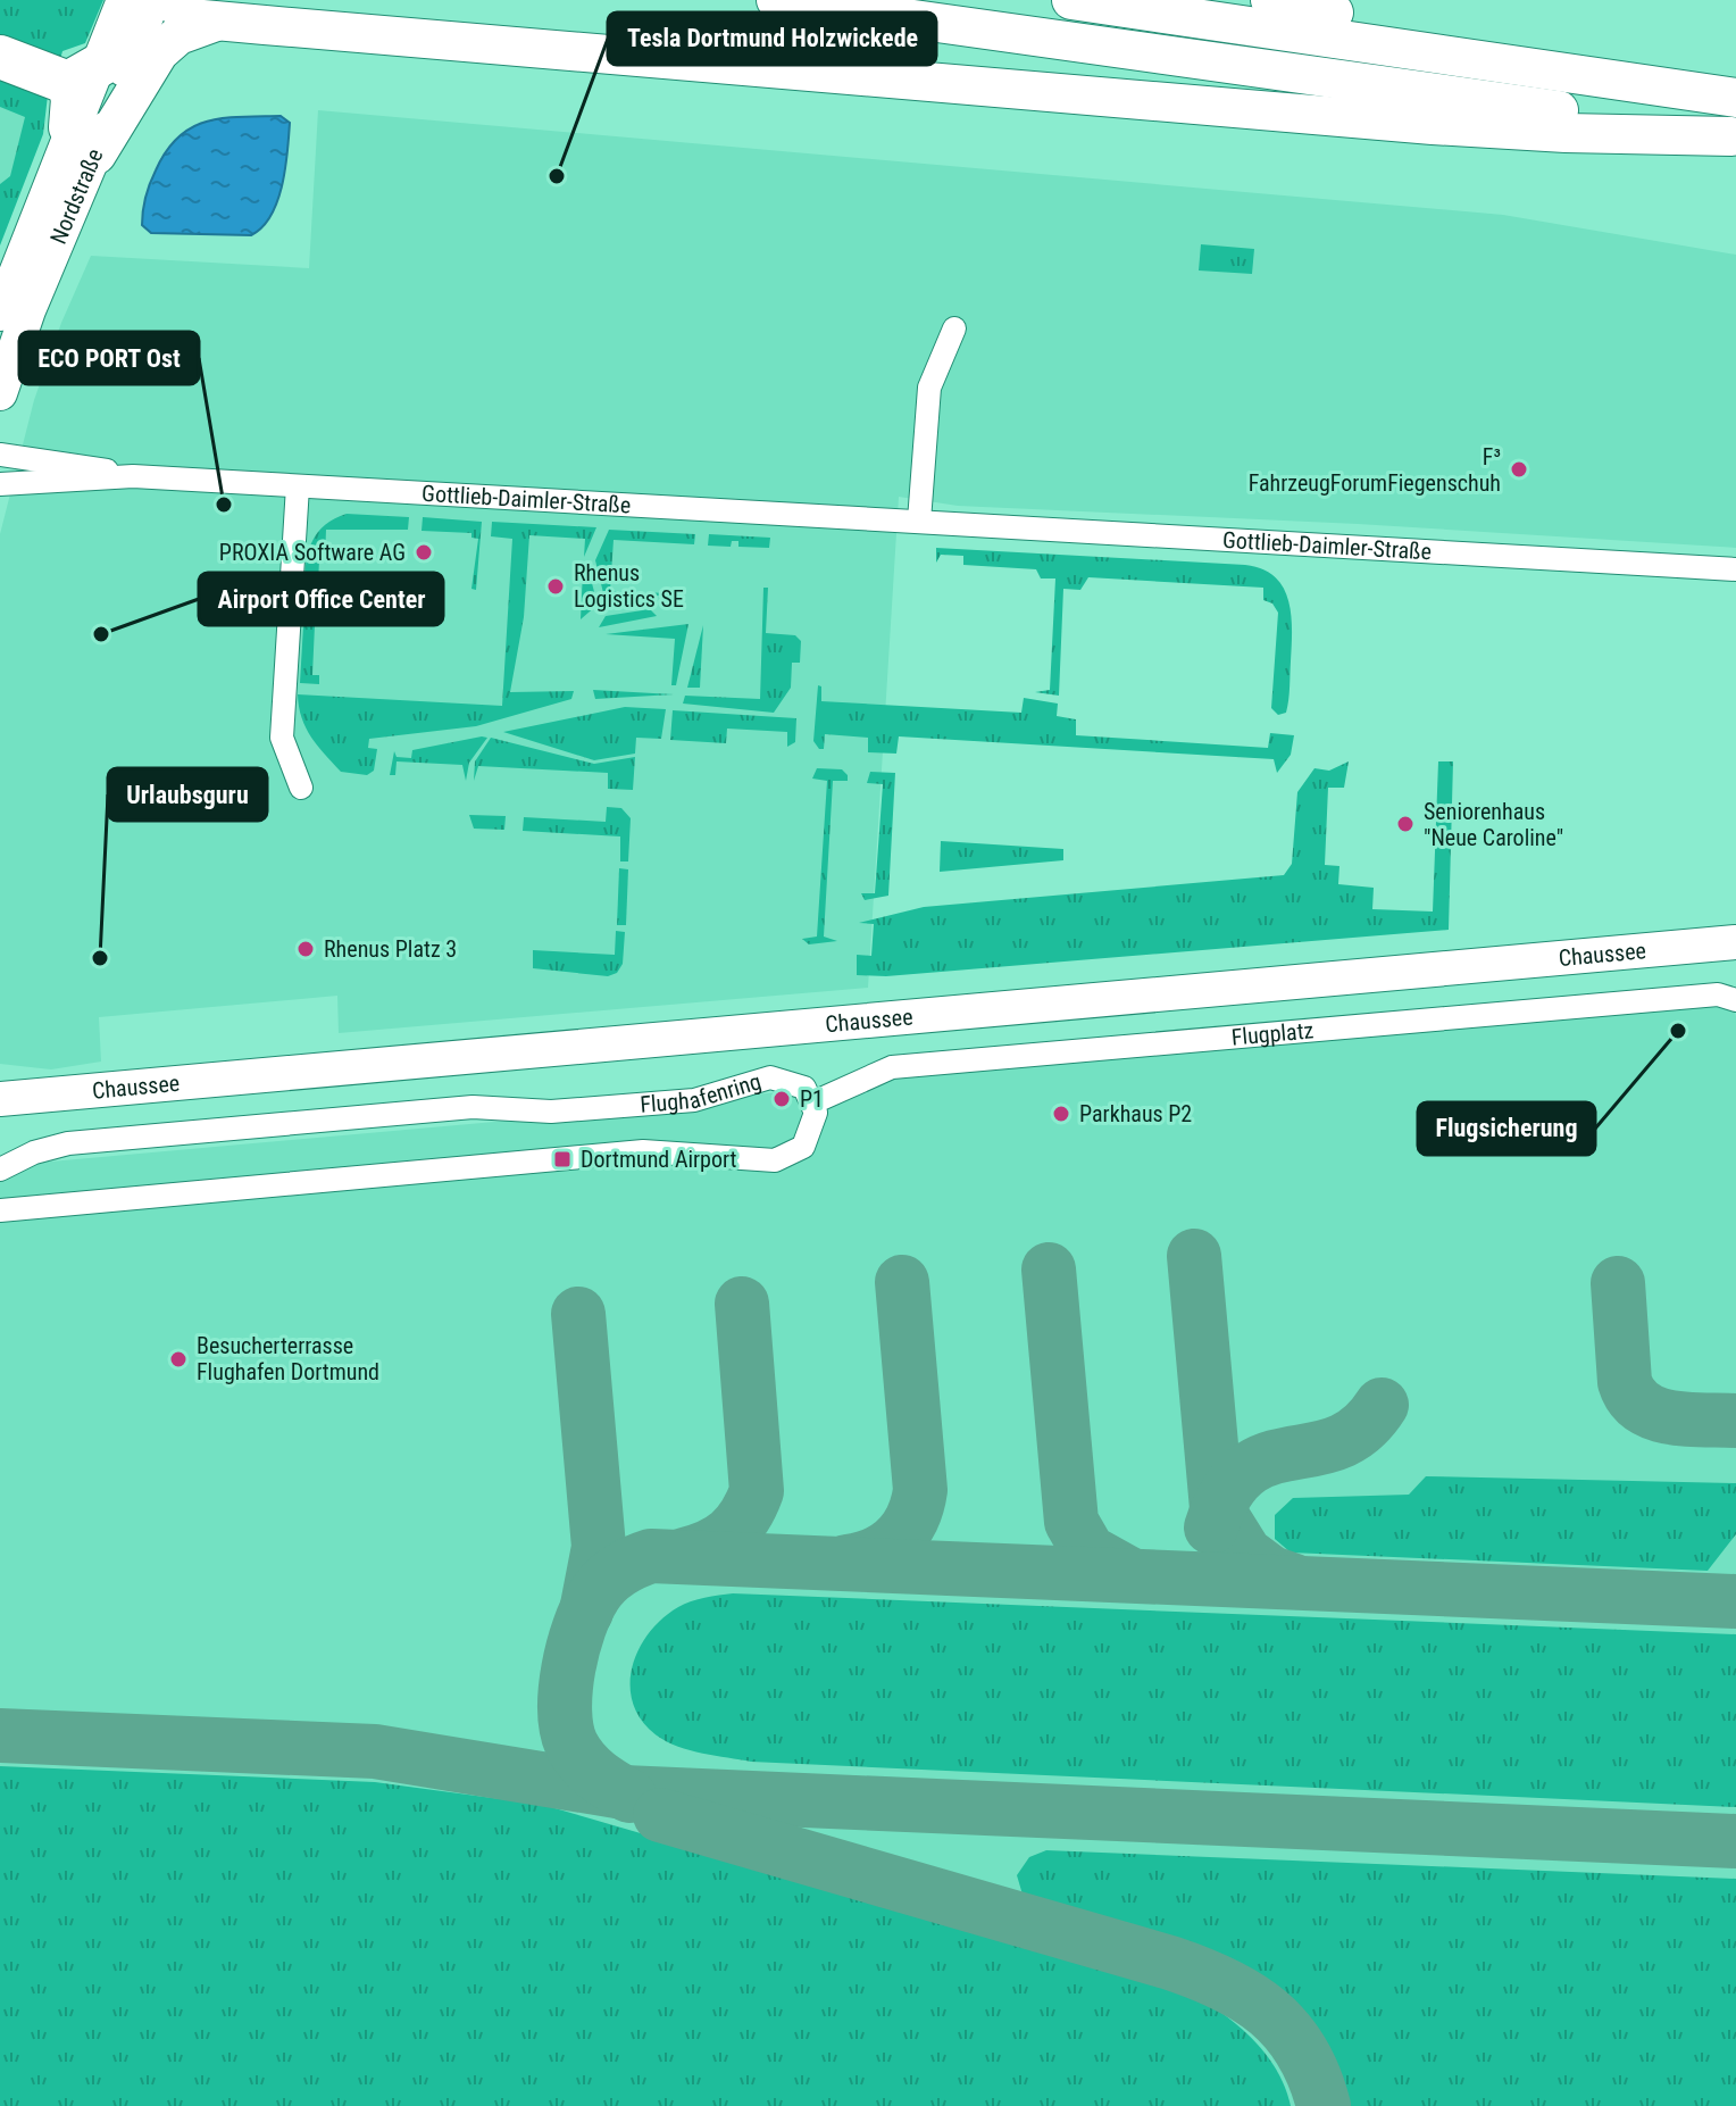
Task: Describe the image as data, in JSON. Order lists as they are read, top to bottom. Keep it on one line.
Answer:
{"streets":{"main road":["Nordstraße","Chaussee"],"street":["Gottlieb-Daimler-Straße","Flugplatz","Flughafenring"]},"crossings":[["Flugplatz","Flughafenring"]],"places":{"other":["Tesla Dortmund Holzwickede","F³ FahrzeugForumFiegenschuh","ECO PORT Ost","PROXIA Software AG","Rhenus Logistics SE","Airport Office Center","Seniorenhaus \"Neue Caroline\"","Rhenus Platz 3","Urlaubsguru","Flugsicherung","P1","Parkhaus P2","Besucherterrasse Flughafen Dortmund"],"transit":["Dortmund Airport"]}}
